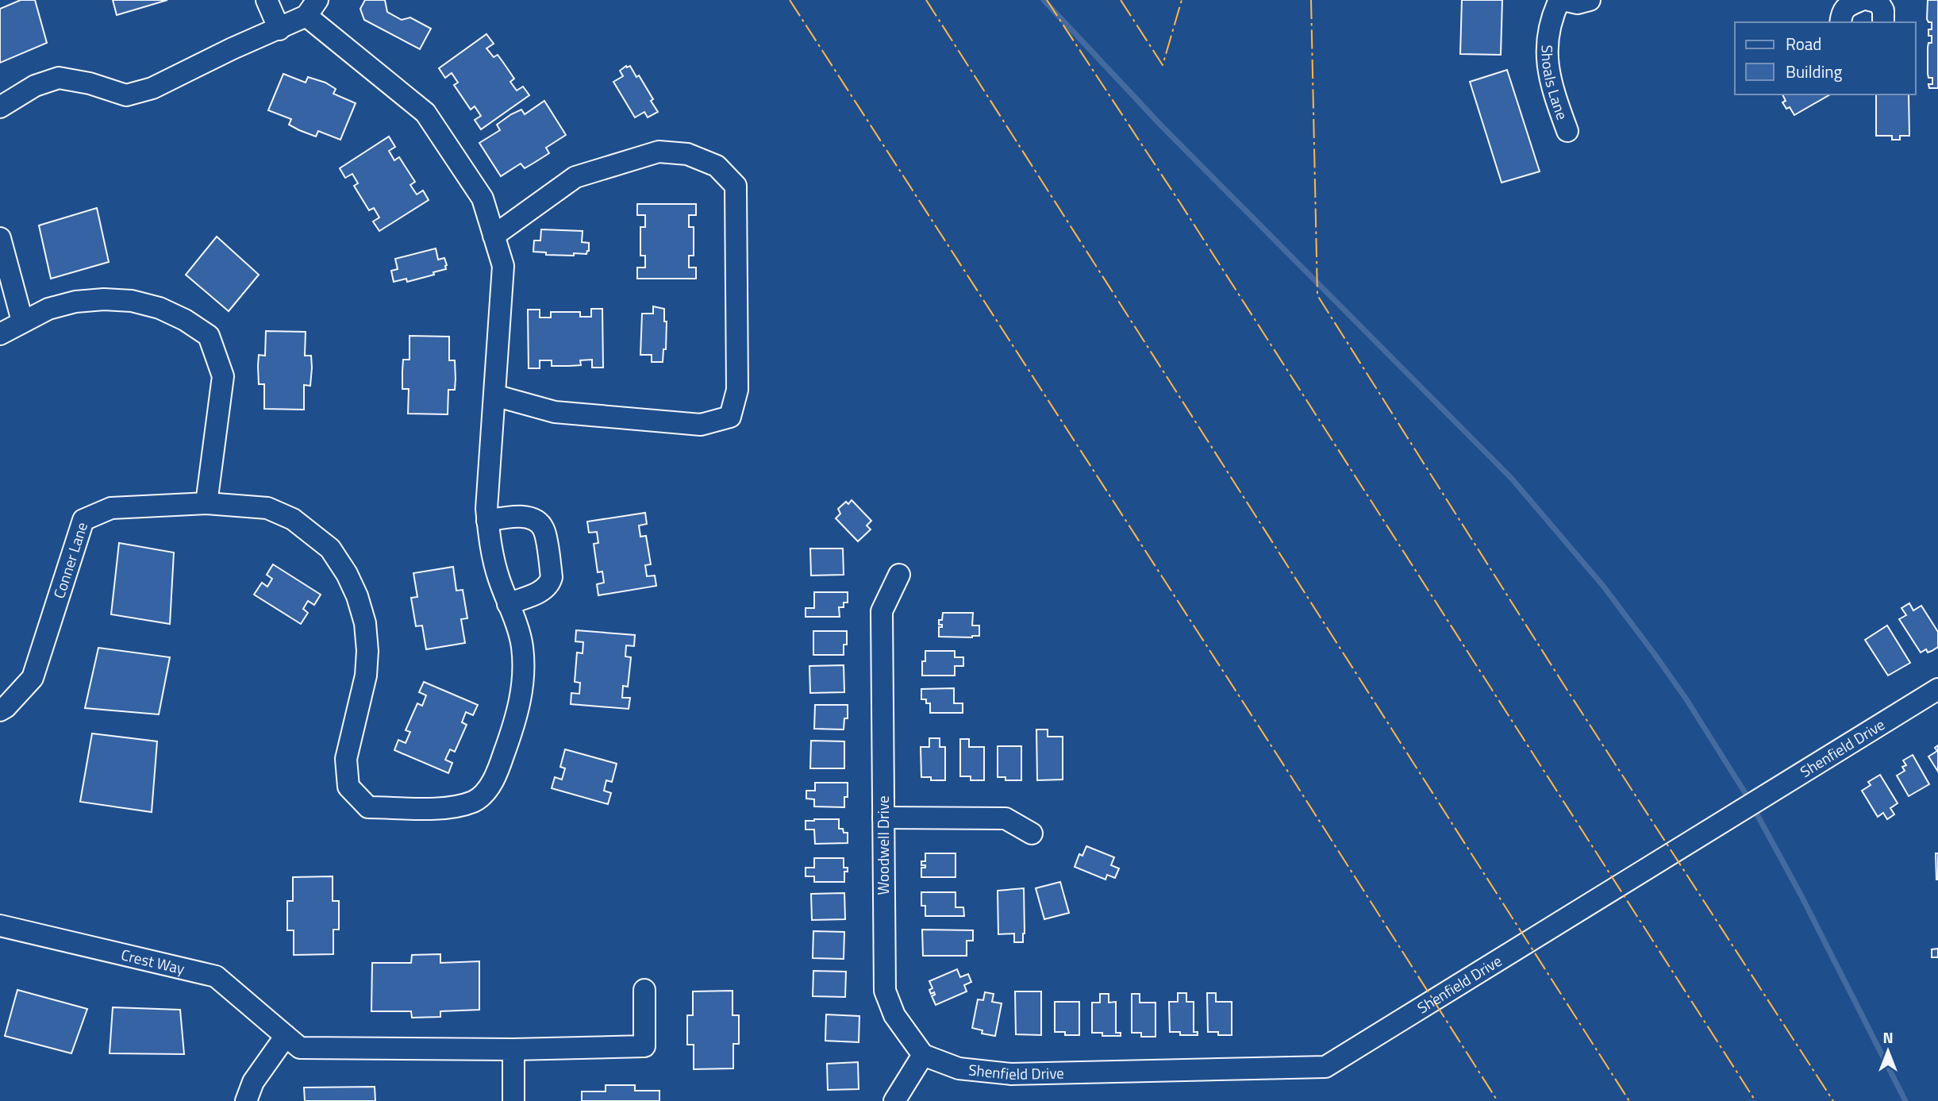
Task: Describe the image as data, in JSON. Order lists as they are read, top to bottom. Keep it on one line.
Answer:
{"streets":{"street":["Shoals Lane","Conner Lane","Shenfield Drive","Woodwell Drive","Crest Way"]},"crossings":[["Shenfield Drive","Woodwell Drive"]],"legend":["Road","Building"],"north":"top"}
